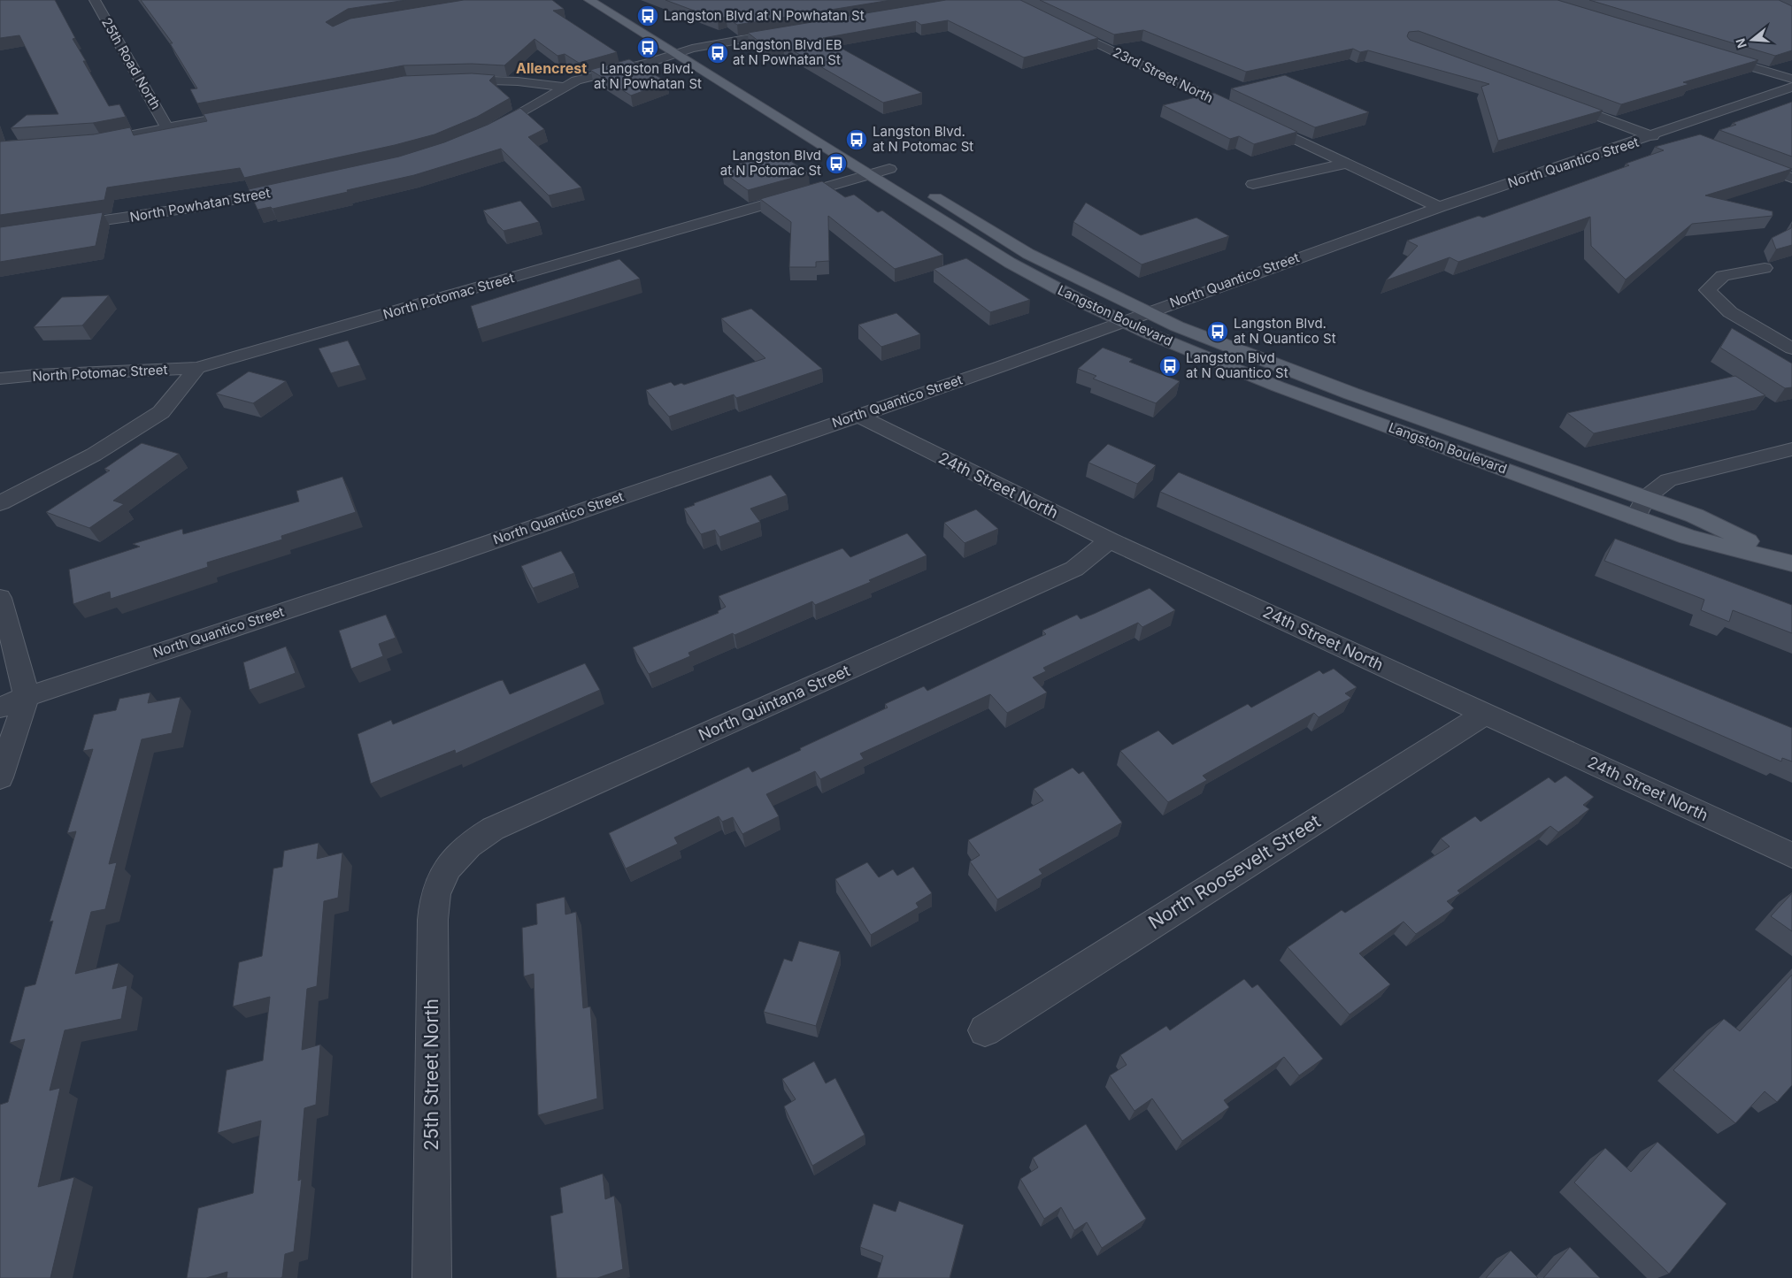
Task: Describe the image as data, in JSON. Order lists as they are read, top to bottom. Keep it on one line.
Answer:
{"streets":{"main road":["Langston Boulevard"],"street":["25th Road North","23rd Street North","North Quantico Street","North Powhatan Street","North Potomac Street","24th Street North","North Quintana Street","North Roosevelt Street","25th Street North"]},"crossings":[["23rd Street North","North Quantico Street"],["North Quantico Street","Langston Boulevard"],["North Quantico Street","24th Street North"],["North Potomac Street","Langston Boulevard"],["24th Street North","North Quintana Street"],["24th Street North","North Roosevelt Street"],["North Quintana Street","25th Street North"]],"districts":["Allencrest"],"places":{"bus stop":["Langston Blvd at N Powhatan St","Langston Blvd. at N Powhatan St","Langston Blvd EB at N Powhatan St","Langston Blvd. at N Potomac St","Langston Blvd at N Potomac St","Langston Blvd. at N Quantico St","Langston Blvd at N Quantico St"]},"north":"left"}
